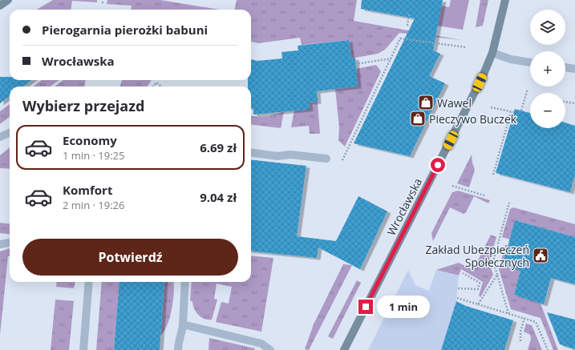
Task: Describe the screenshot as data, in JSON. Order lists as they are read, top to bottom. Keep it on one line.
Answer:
{"streets":{"street":["Wrocławska"]},"places":{"shop":["Wawel","Pieczywo Buczek"],"public building":["Zakład Ubezpieczeń Społecznych"]},"page":{"map_buttons":["+","−"],"banner":["Pierogarnia pierożki babuni","Wrocławska"],"heading":"Wybierz przejazd","list":[{"name":"Economy","note":"1 min · 19:25","value":"6.69 zł"},{"name":"Komfort","note":"2 min · 19:26","value":"9.04 zł"}],"buttons":"Potwierdź","bubble":"1 min"}}
